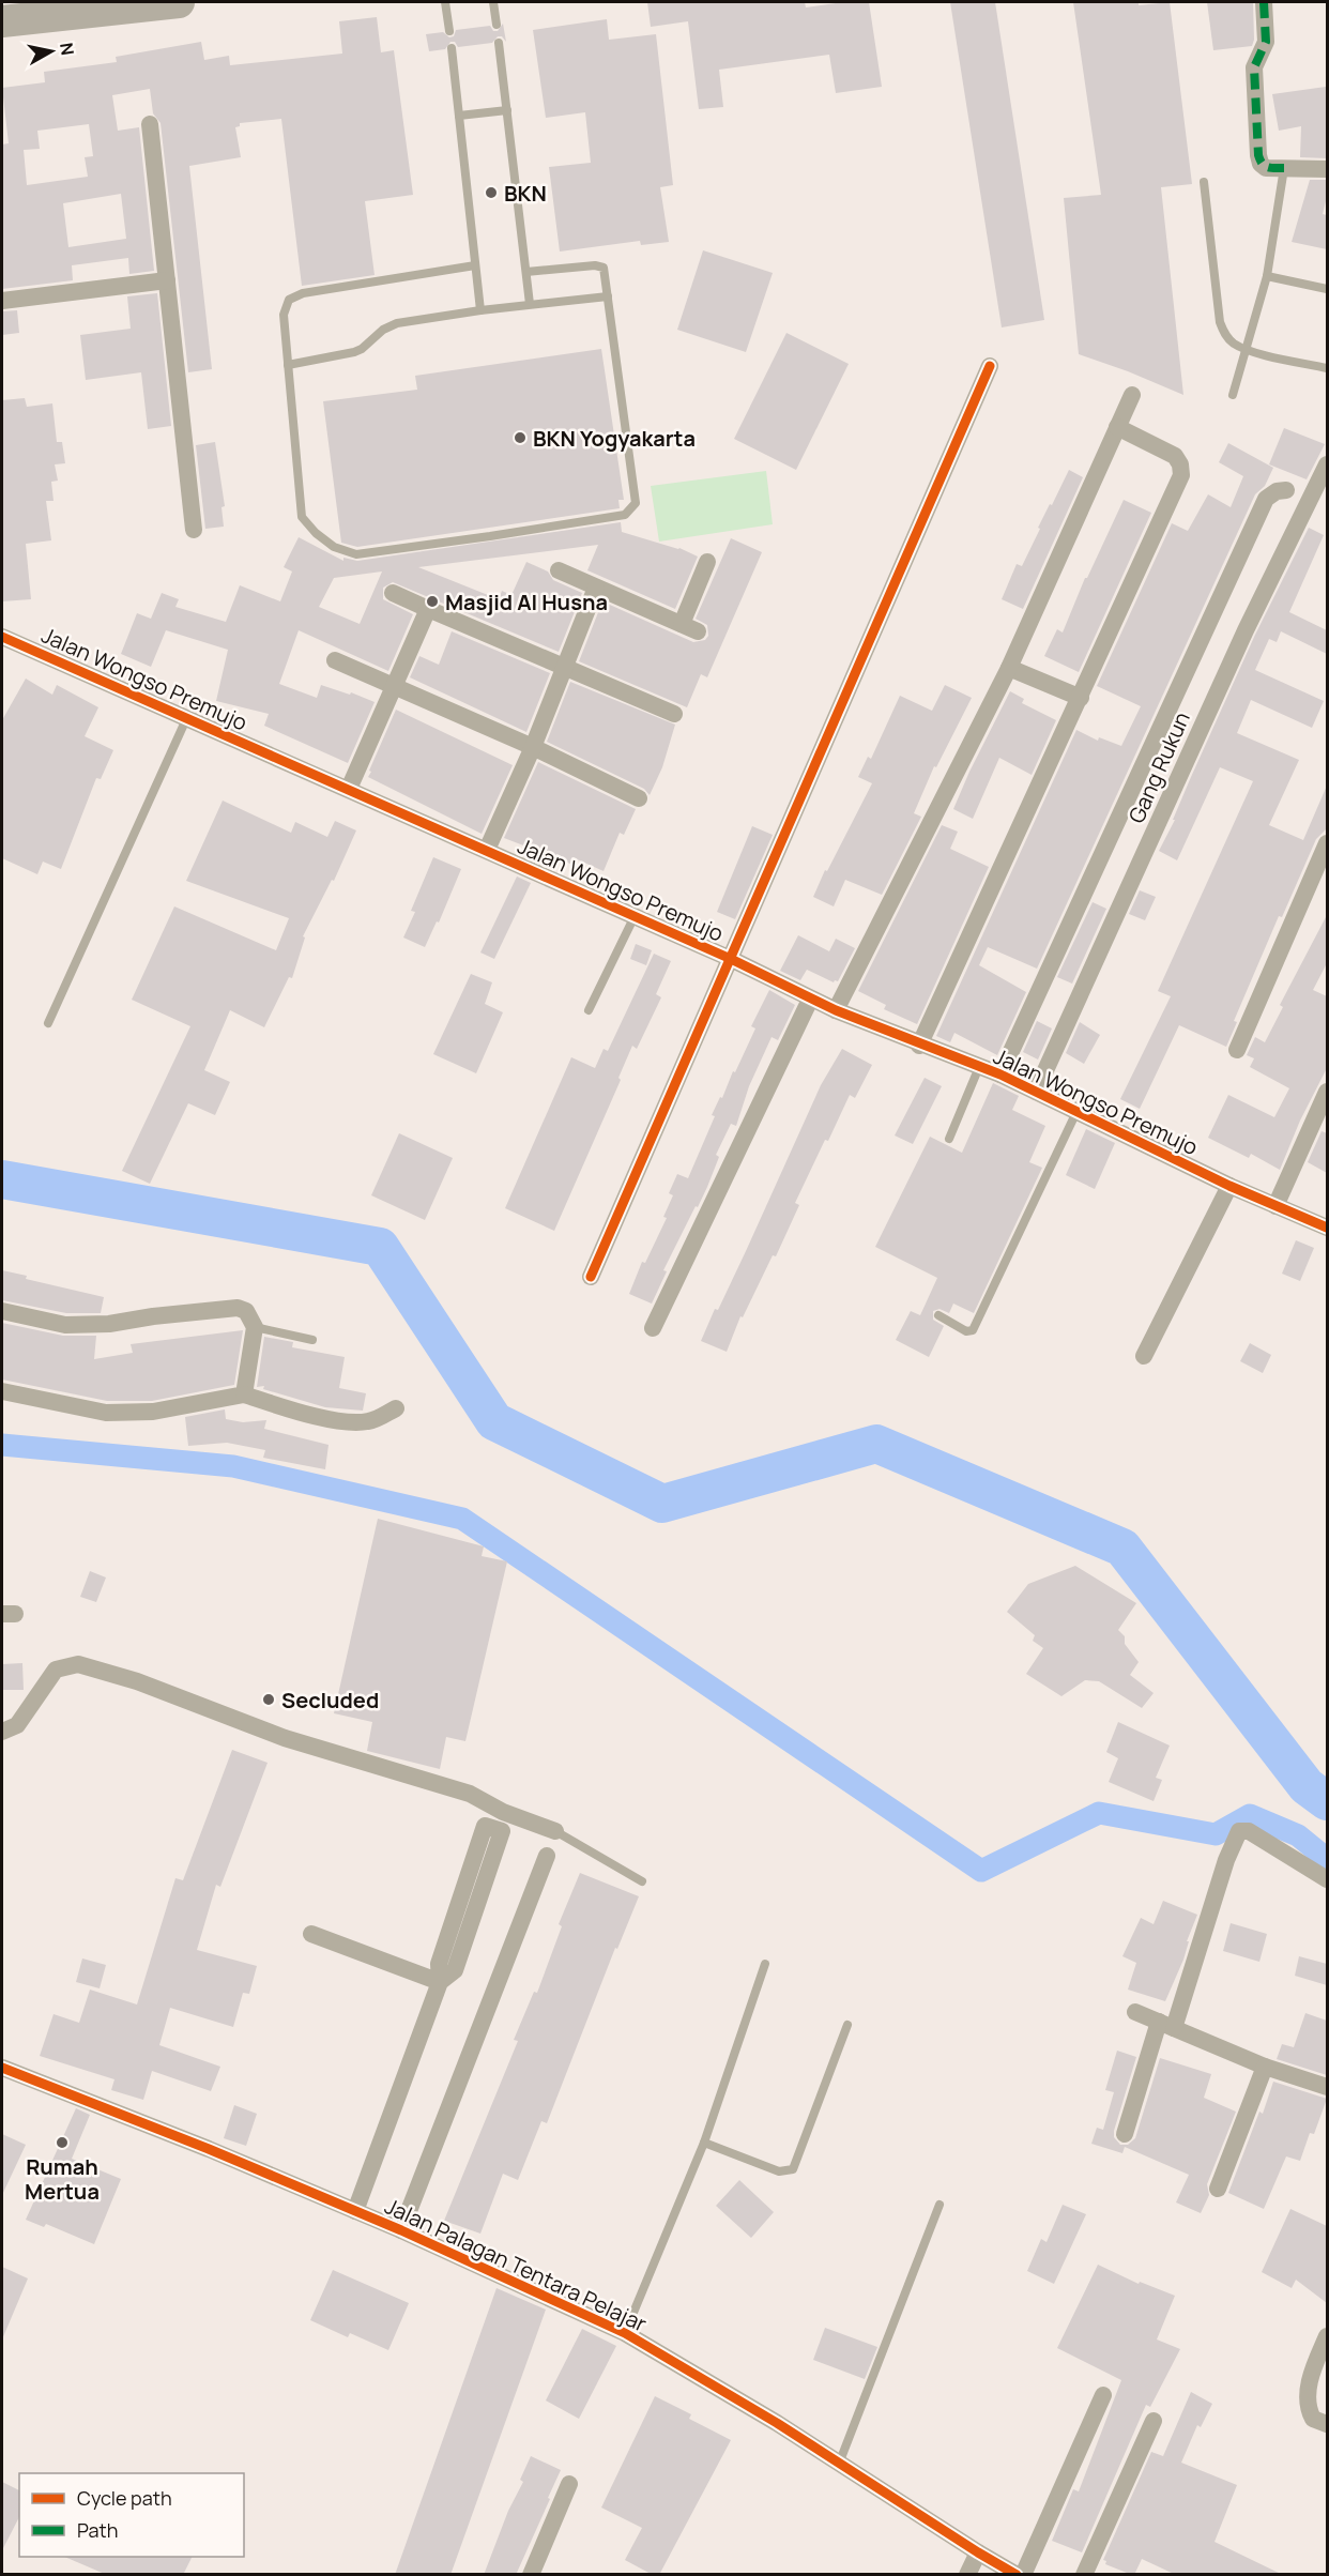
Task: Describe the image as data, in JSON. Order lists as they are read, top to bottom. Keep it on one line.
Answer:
{"streets":{"street":["Jalan Wongso Premujo","Gang Rukun","Jalan Palagan Tentara Pelajar"]},"crossings":[["Jalan Wongso Premujo","Gang Rukun"]],"places":["BKN","BKN Yogyakarta","Masjid Al Husna","Secluded","Rumah Mertua"],"legend":["Cycle path","Path"],"north":"right"}
